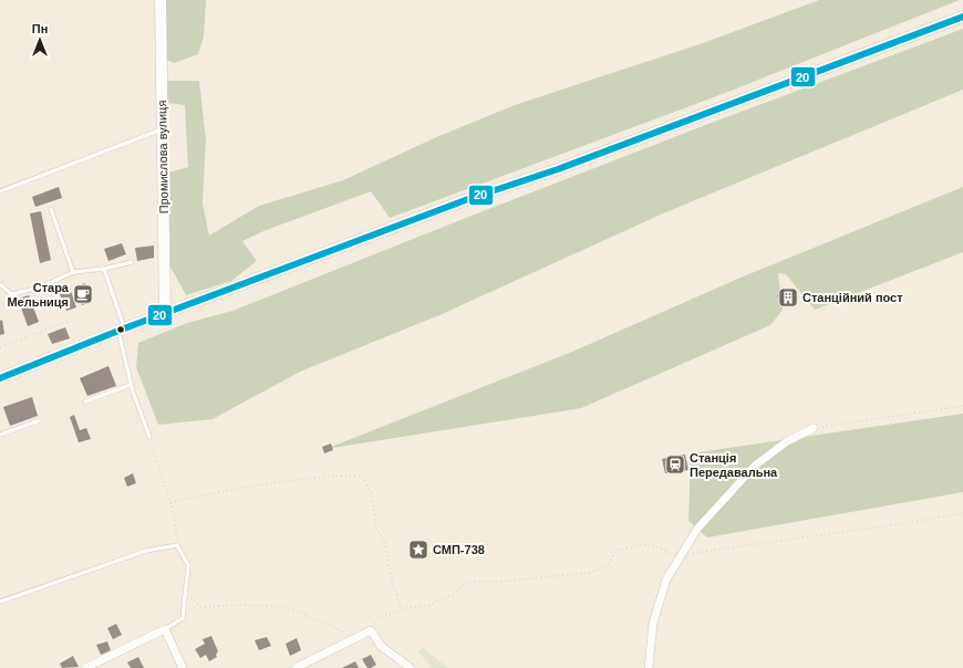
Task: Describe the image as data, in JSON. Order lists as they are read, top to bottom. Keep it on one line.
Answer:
{"streets":{"street":["Промислова вулиця"]},"places":{"cafe":["Стара Мельниця"],"building":["Станційний пост"],"station":["Станція Передавальна"],"place":["СМП-738"]},"lines":["transit line 20"],"north":"top"}
